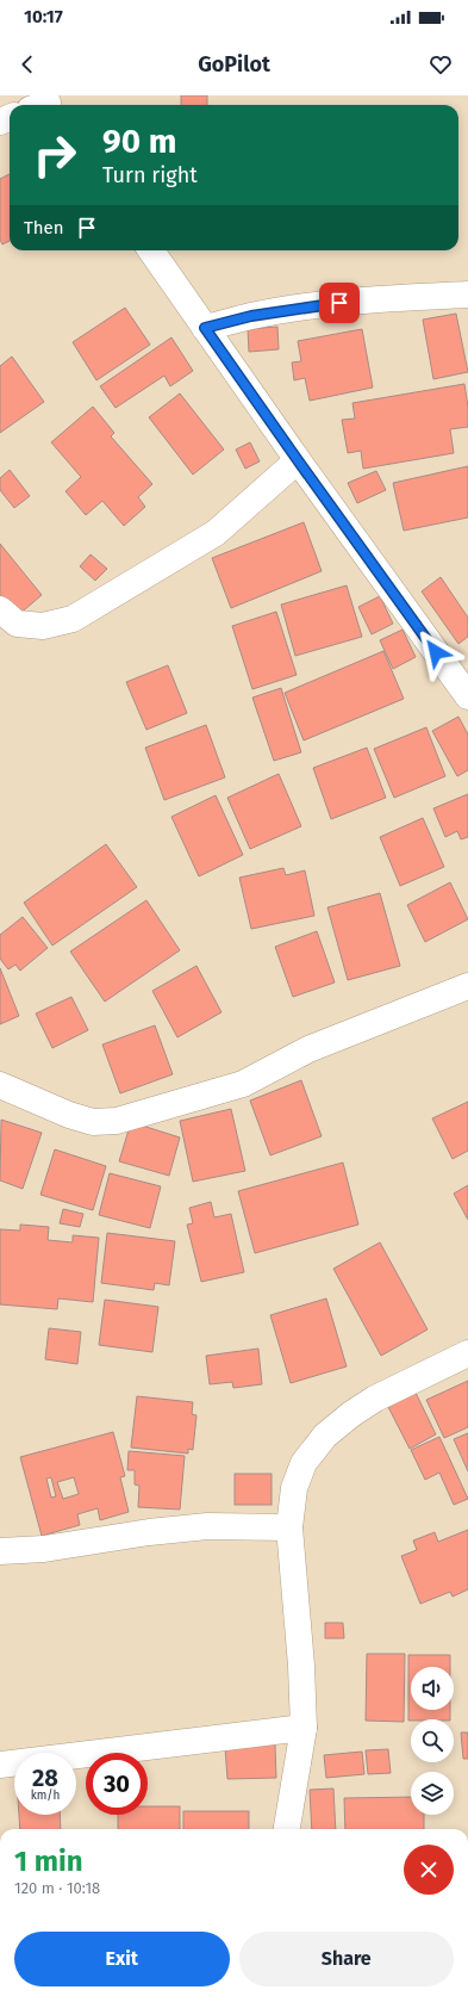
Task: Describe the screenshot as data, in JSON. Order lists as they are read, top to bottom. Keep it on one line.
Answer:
{"page":{"status":"10:17","header":"GoPilot","turn":["90 m","Turn right"],"then":"Then","speed":"28 km/h","limit":"30","heading":["1 min","120 m · 10:18"],"buttons":["Exit","Share"]}}
